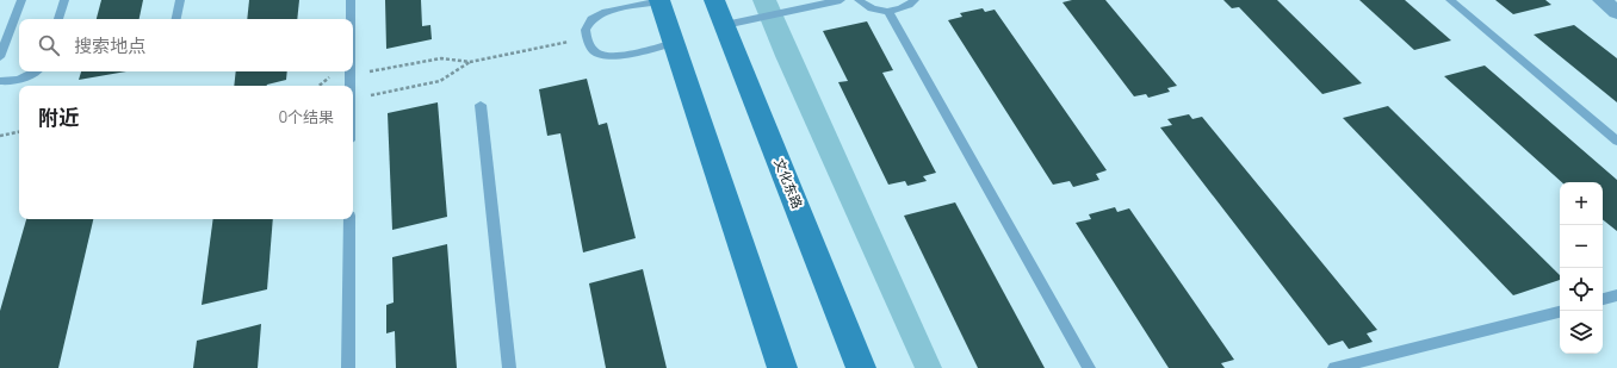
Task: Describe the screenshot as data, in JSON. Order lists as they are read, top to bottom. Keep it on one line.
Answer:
{"streets":{"main road":["文化东路"]},"page":{"search":"搜索地点","heading":["附近","0个结果"],"map_buttons":["+","−"]}}
